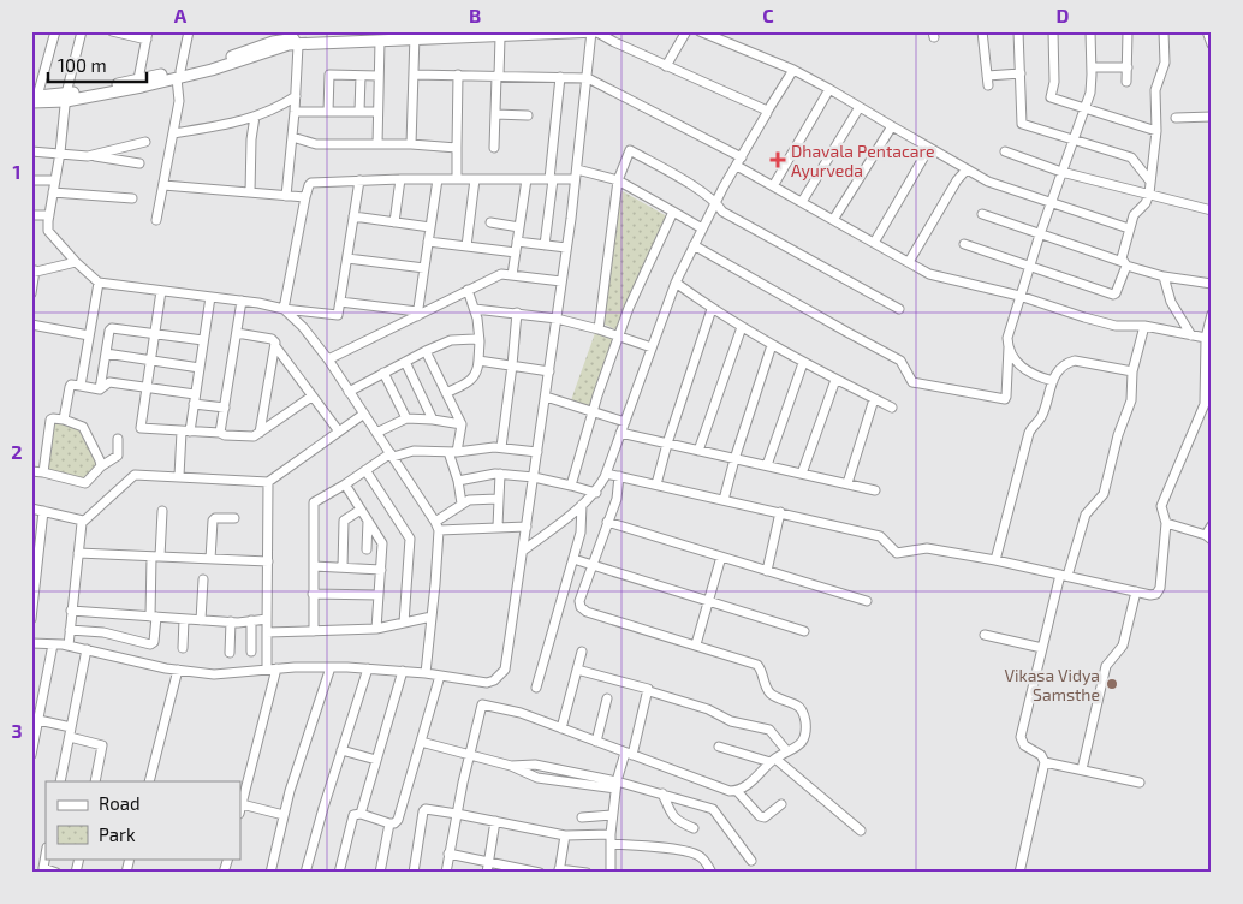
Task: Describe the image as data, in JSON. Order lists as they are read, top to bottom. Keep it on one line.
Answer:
{"places":{"health":["Dhavala Pentacare Ayurveda"],"other":["Vikasa Vidya Samsthe"]},"legend":["Road","Park"],"scale_bar":"100 m","grid":{"columns":["A","B","C","D"],"rows":["1","2","3"]}}
